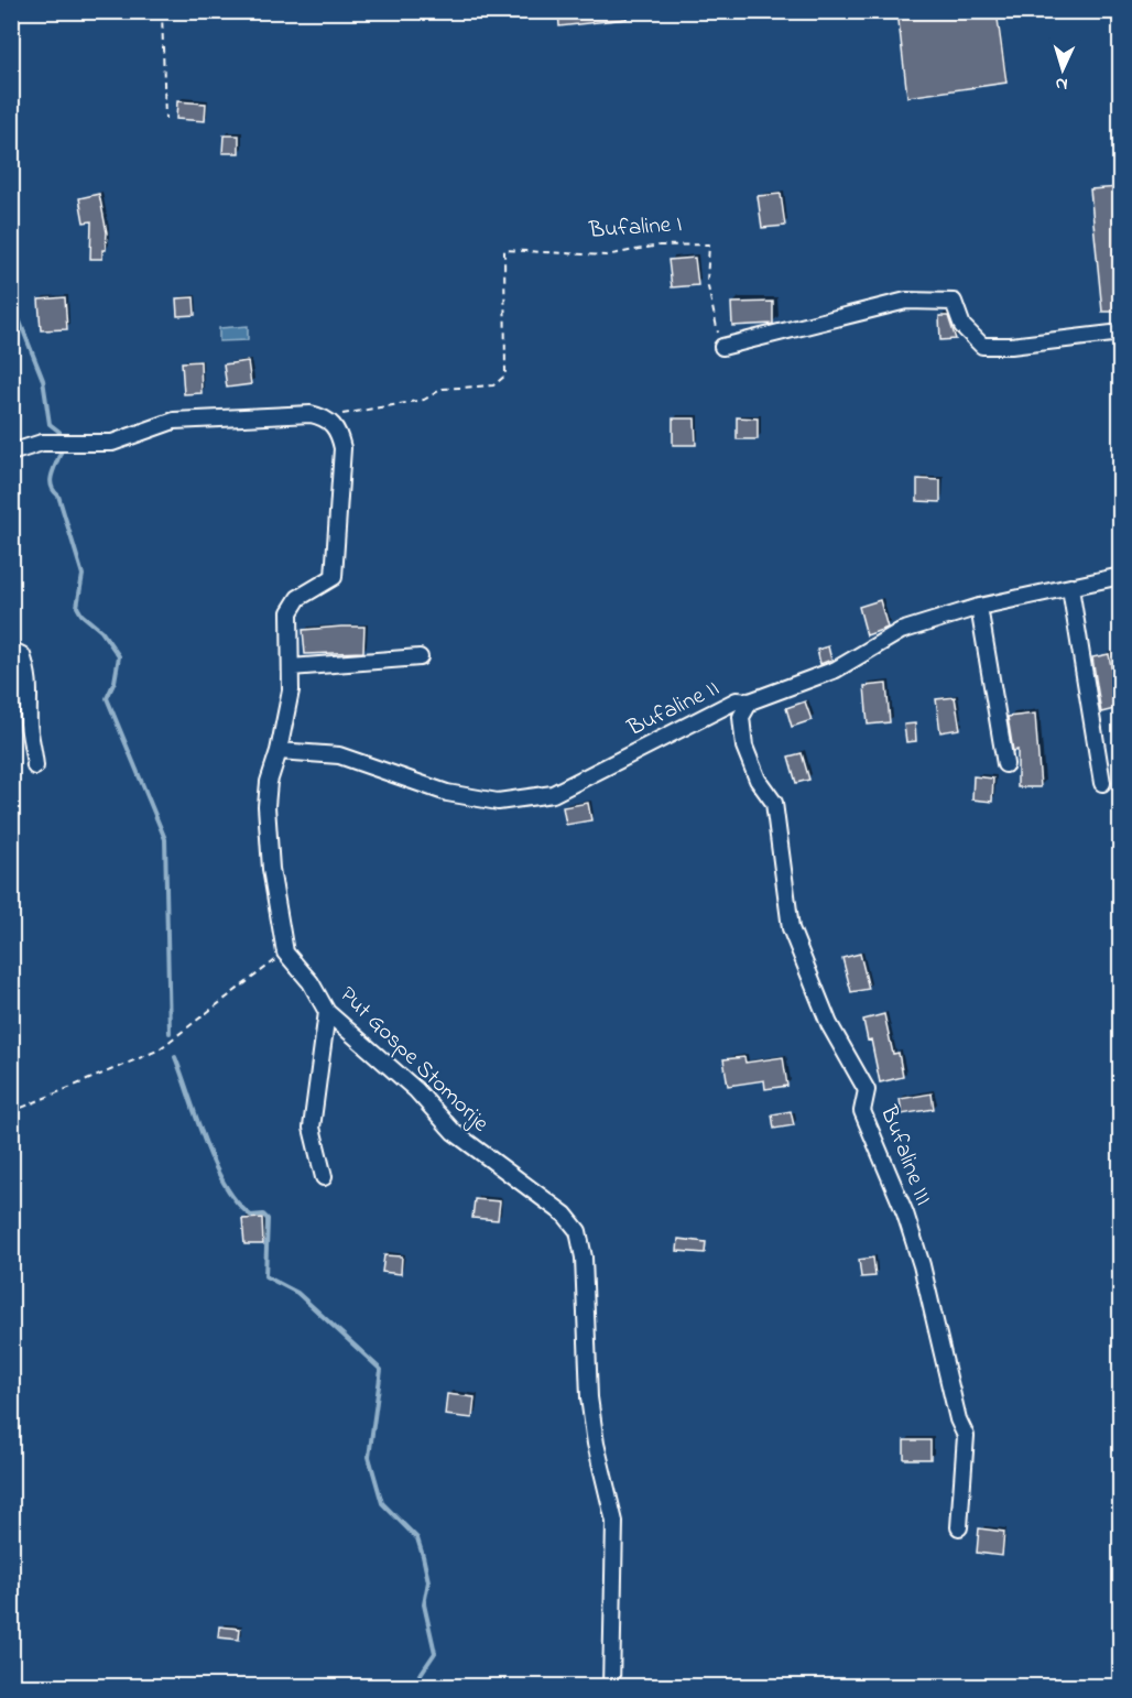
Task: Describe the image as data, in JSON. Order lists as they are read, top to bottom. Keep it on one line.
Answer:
{"streets":{"street":["Bufaline II","Put Gospe Stomorije","Bufaline III"],"path":["Bufaline I"]},"crossings":[["Bufaline II","Bufaline III"]],"north":"bottom"}
